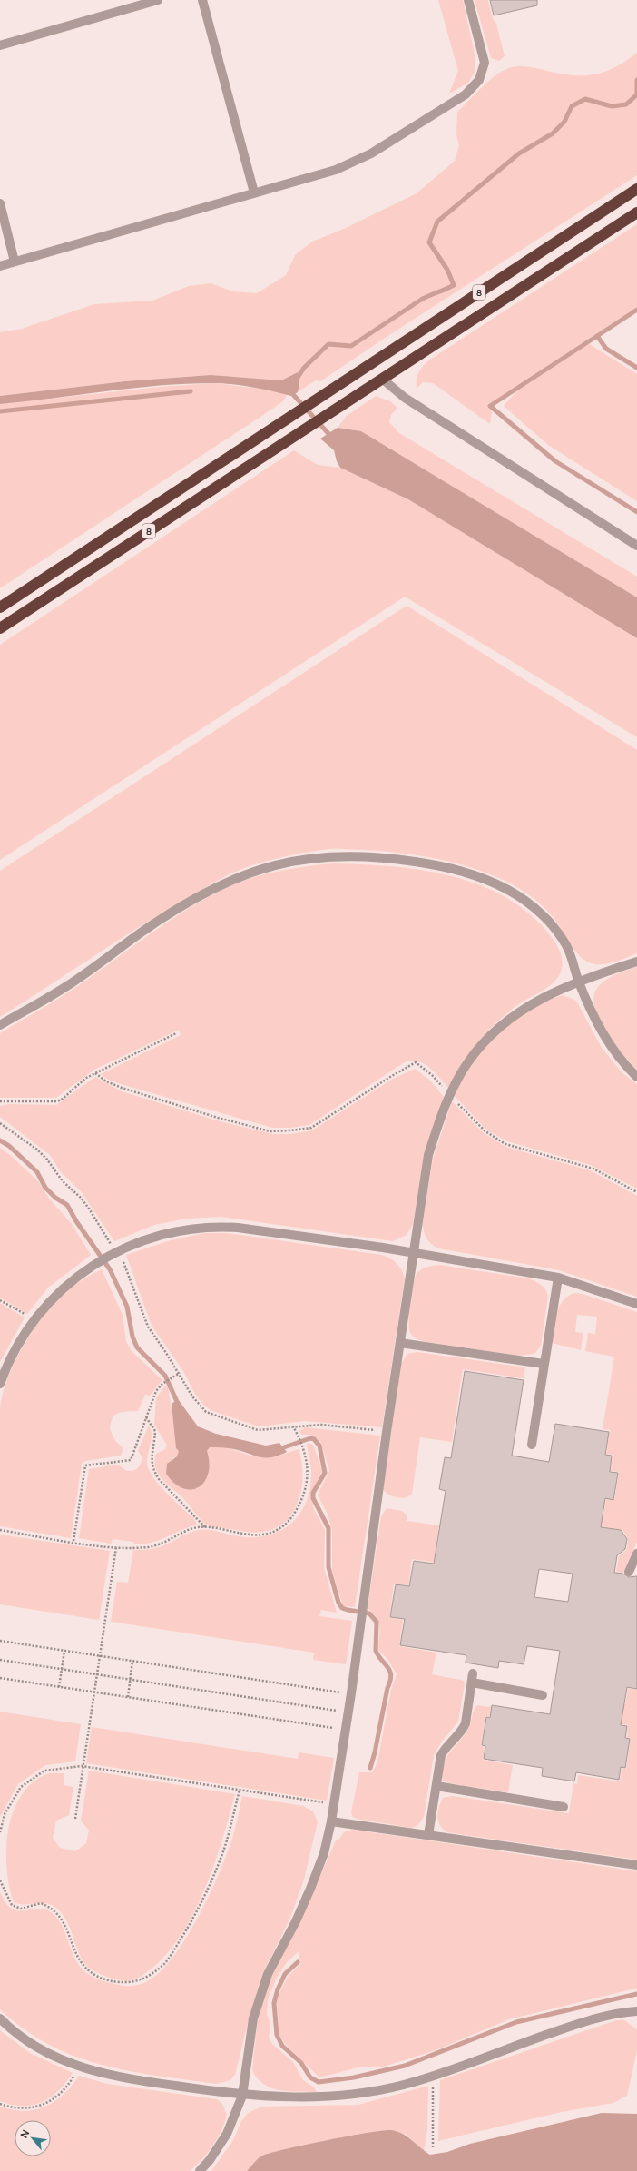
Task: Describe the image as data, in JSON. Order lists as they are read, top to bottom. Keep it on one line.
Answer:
{"streets":{"highway":["8"]},"north":"top left"}
